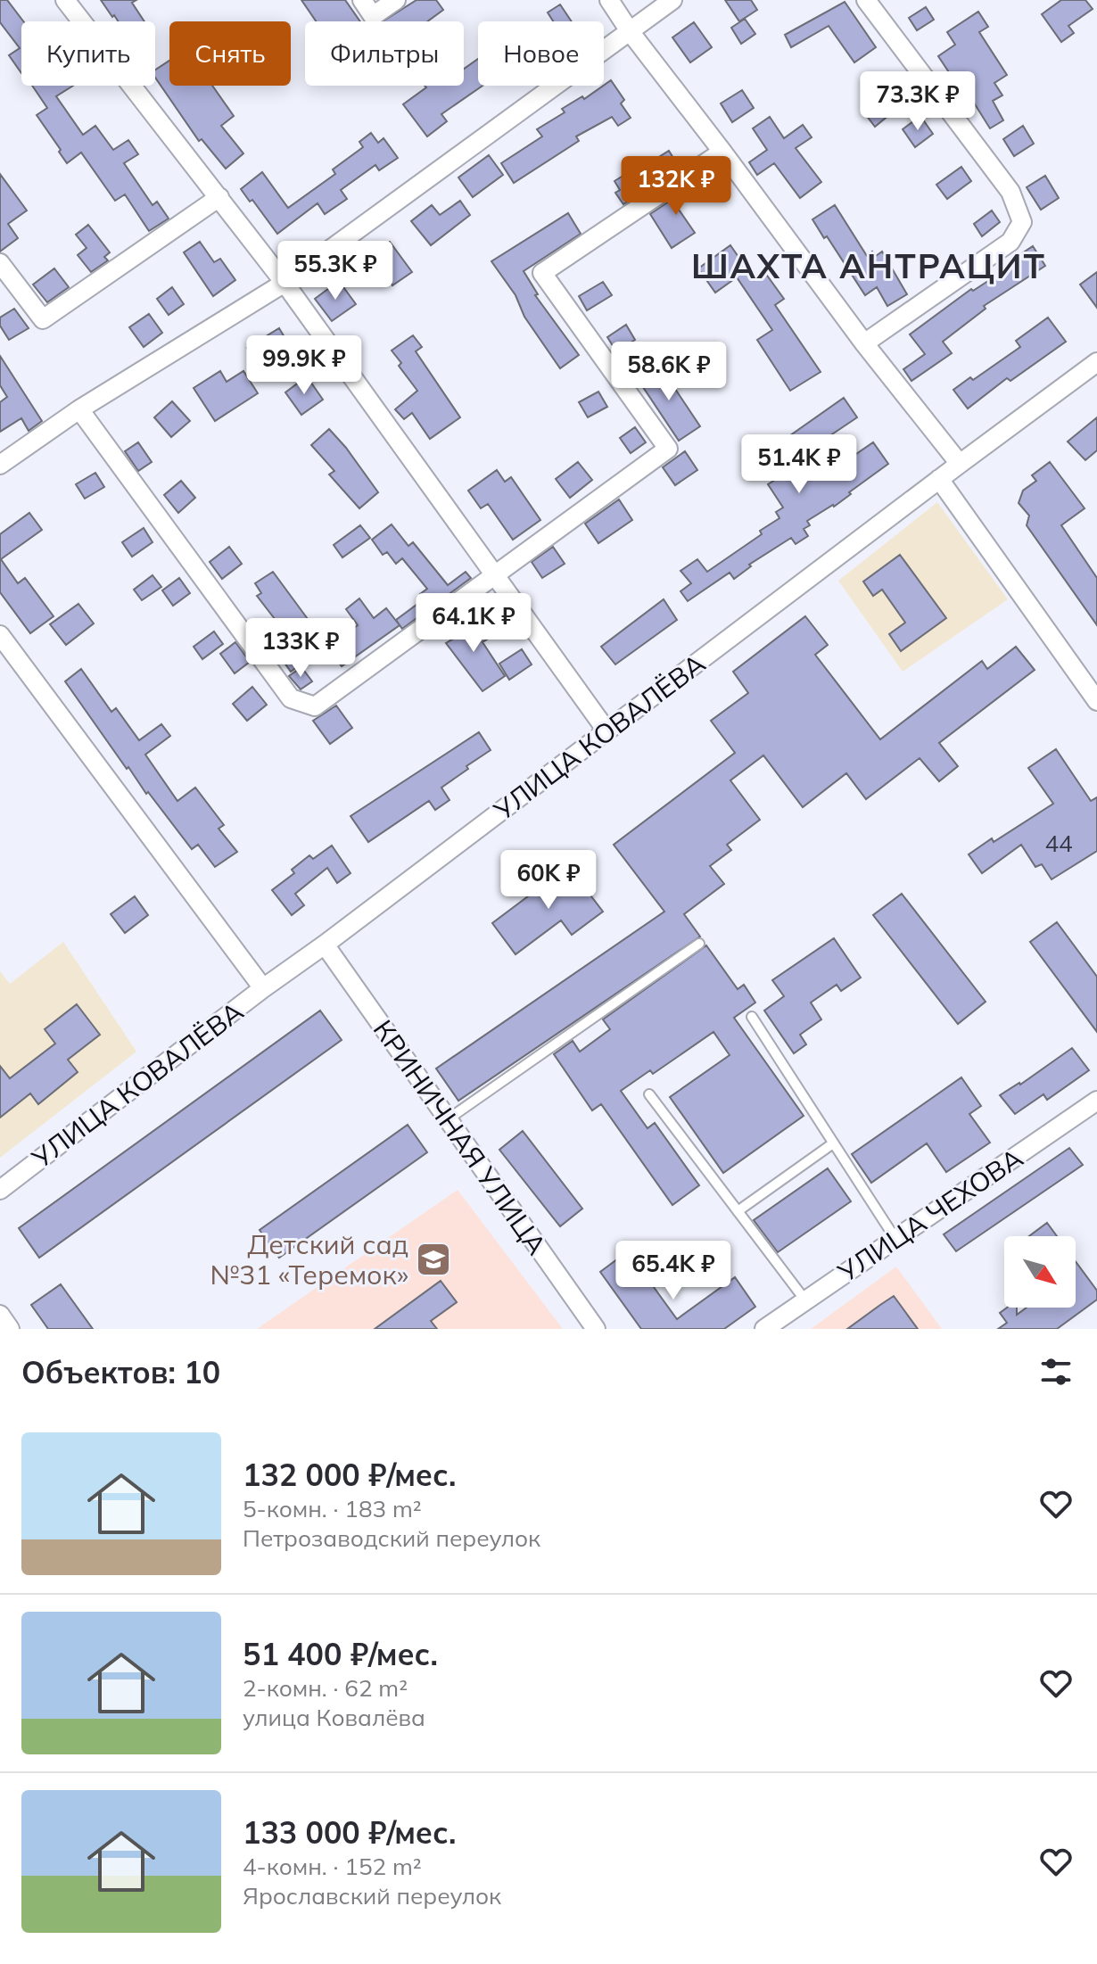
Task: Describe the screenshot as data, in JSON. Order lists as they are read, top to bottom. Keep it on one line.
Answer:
{"streets":{"street":["УЛИЦА КОВАЛЁВА","КРИНИЧНАЯ УЛИЦА","УЛИЦА ЧЕХОВА"]},"crossings":[["УЛИЦА КОВАЛЁВА","КРИНИЧНАЯ УЛИЦА"]],"districts":["ШАХТА АНТРАЦИТ"],"places":{"school or university":["Детский сад №31 «Теремок»"]},"house_numbers":["44"],"north":"bottom right","page":{"chip":["Купить","Снять","Фильтры","Новое"],"price":["73.3K ₽","132K ₽","55.3K ₽","99.9K ₽","58.6K ₽","51.4K ₽","64.1K ₽","133K ₽","60K ₽","65.4K ₽"],"heading":"Объектов: 10","list":[{"name":"132 000 ₽/мес.","note":"5-комн. · 183 m² · Петрозаводский переулок"},{"name":"51 400 ₽/мес.","note":"2-комн. · 62 m² · улица Ковалёва"},{"name":"133 000 ₽/мес.","note":"4-комн. · 152 m² · Ярославский переулок"}]}}
